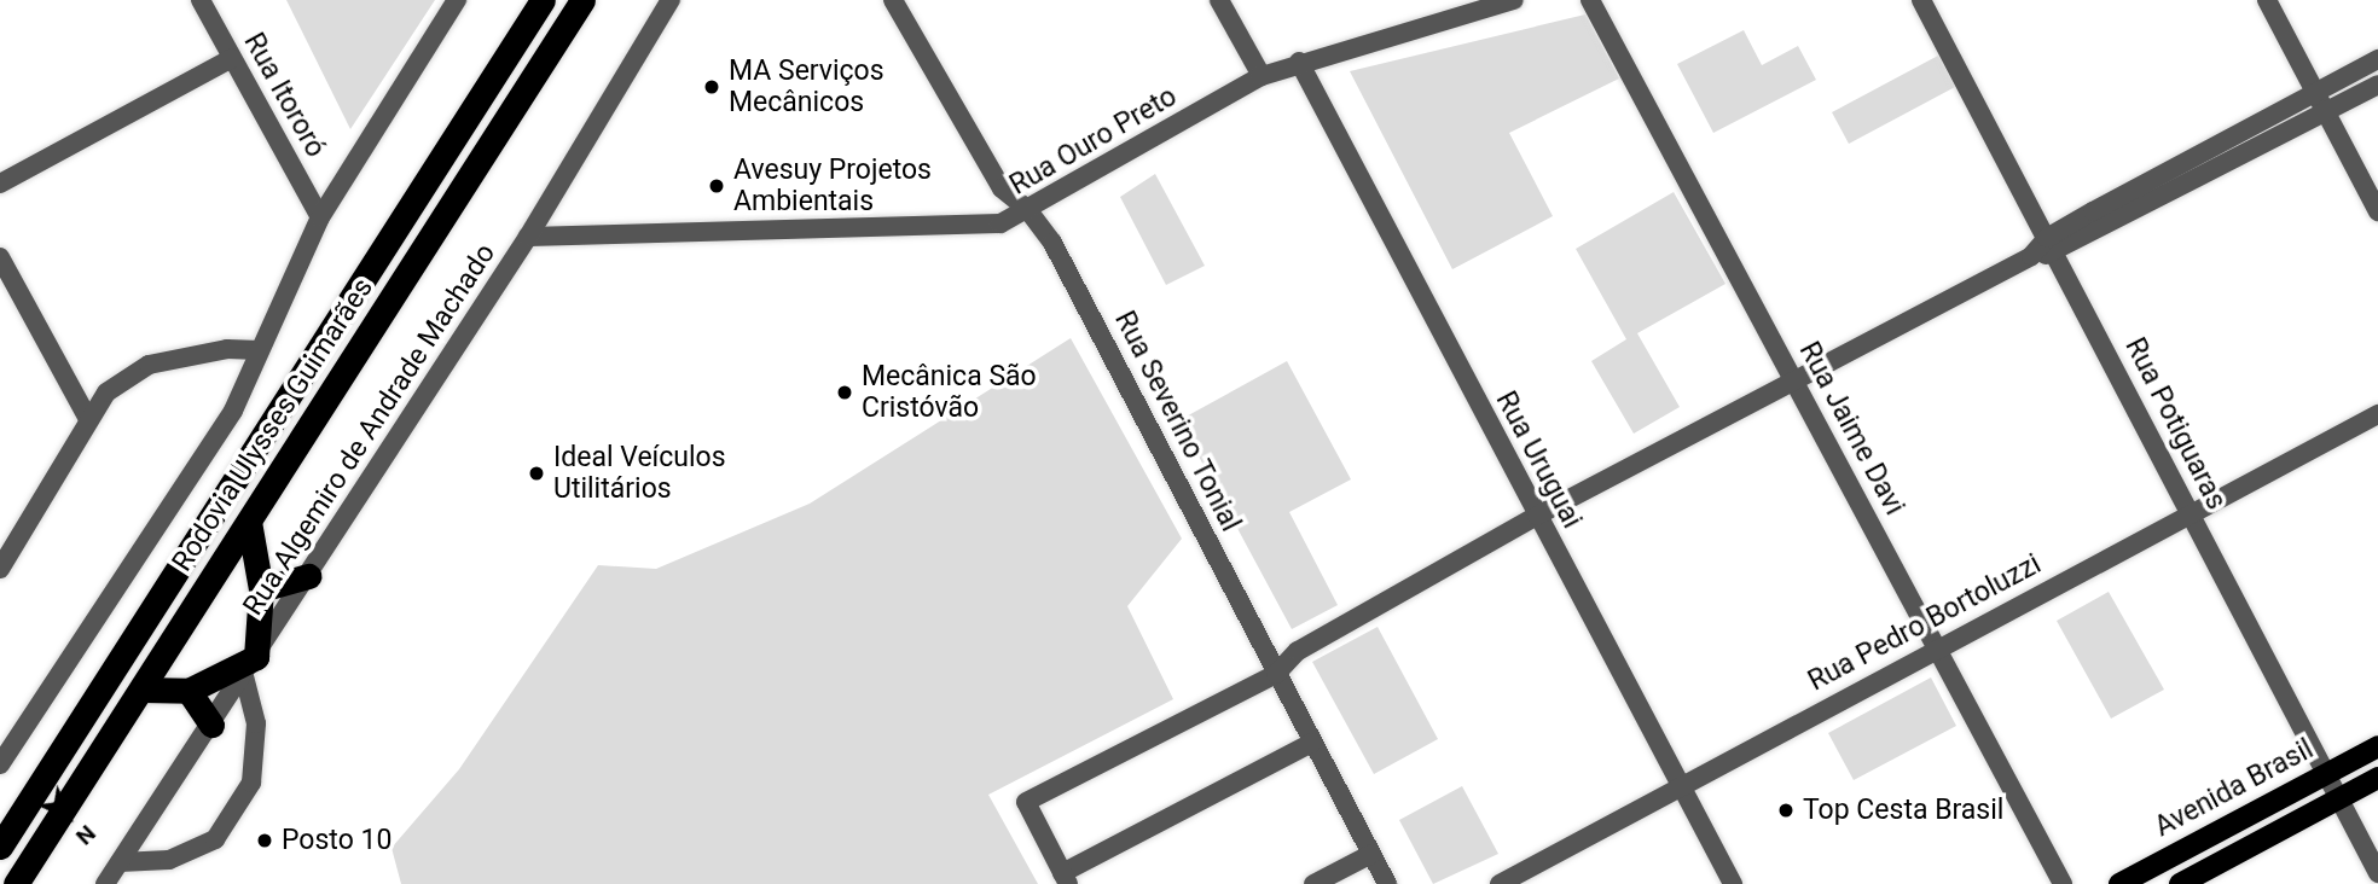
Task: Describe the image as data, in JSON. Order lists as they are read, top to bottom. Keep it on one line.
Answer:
{"streets":{"highway":["Rodovia Ulysses Guimarães"],"main road":["Avenida Brasil"],"street":["Rua Itororó","Rua Ouro Preto","Rua Severino Tonial","Rua Potiguaras","Rua Jaime Davi","Rua Algemiro de Andrade Machado","Rua Uruguai","Rua Pedro Bortoluzzi"]},"crossings":[["Rua Ouro Preto","Rua Severino Tonial"],["Rua Ouro Preto","Rua Algemiro de Andrade Machado"],["Rua Ouro Preto","Rua Uruguai"],["Rua Potiguaras","Rua Pedro Bortoluzzi"],["Rua Potiguaras","Avenida Brasil"],["Rua Jaime Davi","Rua Pedro Bortoluzzi"],["Rua Uruguai","Rua Pedro Bortoluzzi"]],"places":["MA Serviços Mecânicos","Avesuy Projetos Ambientais","Mecânica São Cristóvão","Ideal Veículos Utilitários","Top Cesta Brasil","Posto 10"],"north":"bottom right"}
